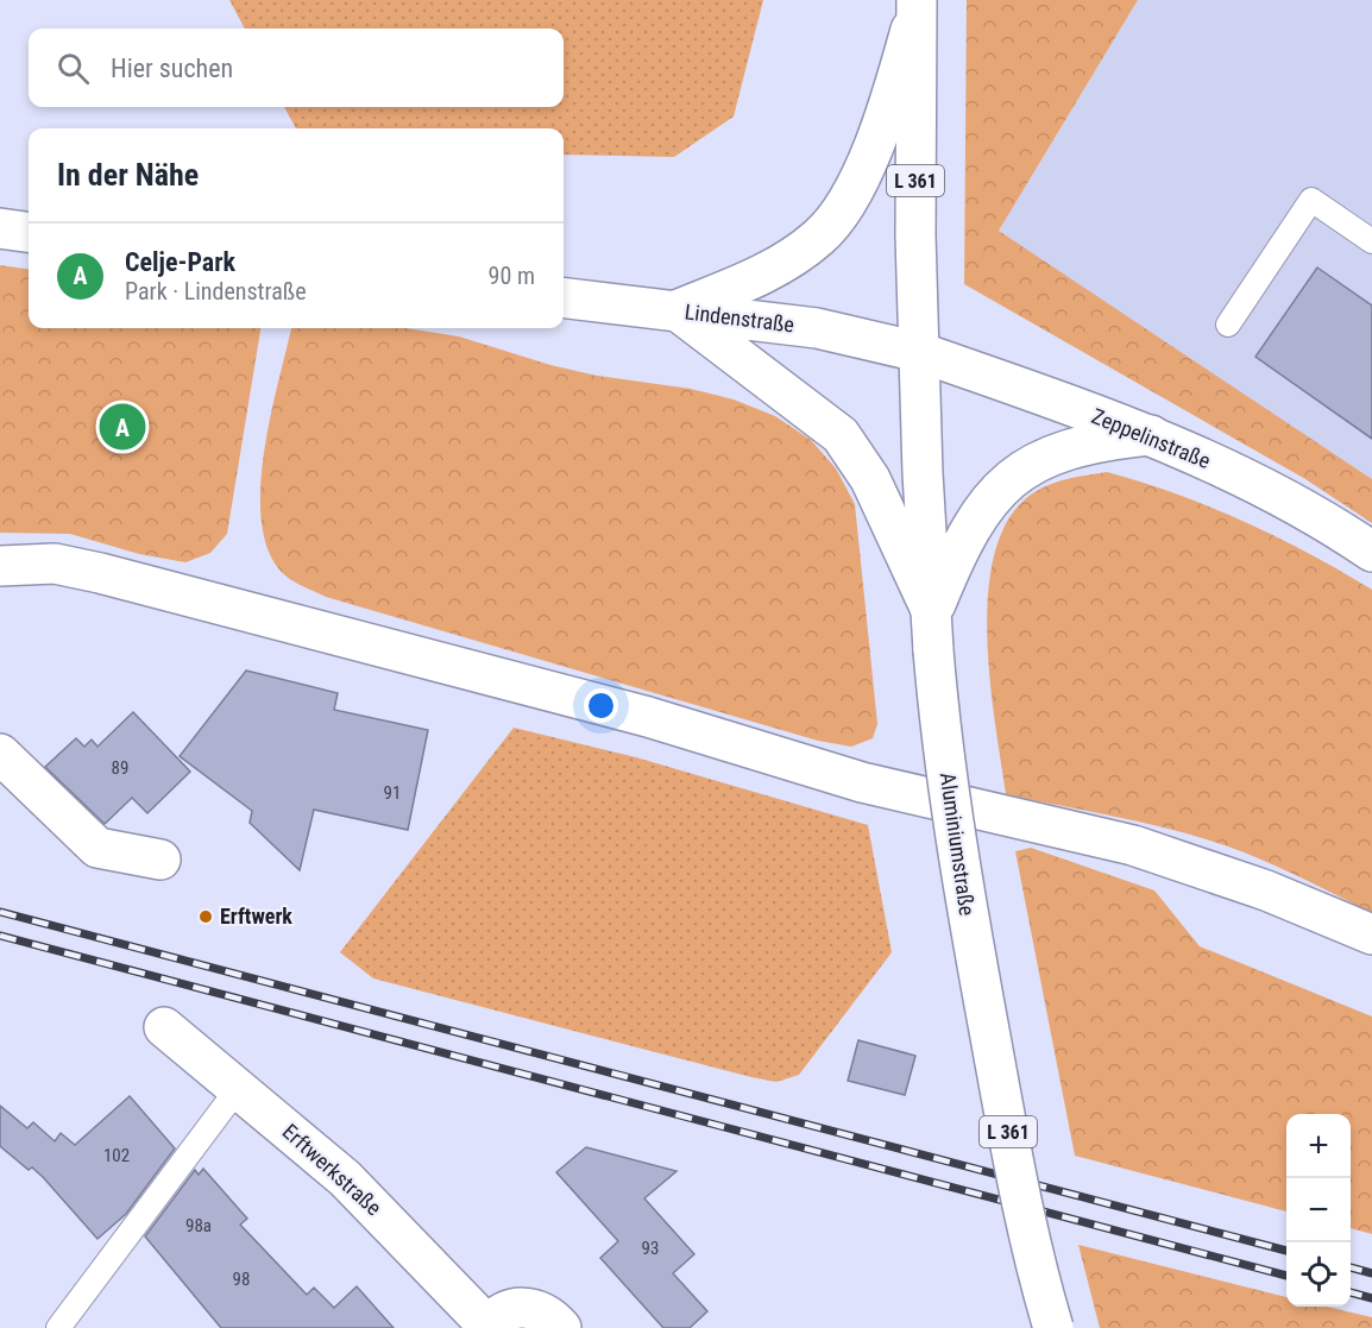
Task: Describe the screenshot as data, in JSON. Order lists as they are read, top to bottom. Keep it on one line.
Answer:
{"streets":{"main road":["L 361","Lindenstraße","Zeppelinstraße","Aluminiumstraße","Erftwerkstraße"]},"crossings":[["L 361","Lindenstraße"],["L 361","Zeppelinstraße"],["L 361","Aluminiumstraße"],["Lindenstraße","Zeppelinstraße"],["Lindenstraße","Aluminiumstraße"],["Zeppelinstraße","Aluminiumstraße"]],"places":["Erftwerk"],"house_numbers":["89","91","102","98a","93","98"],"page":{"search":"Hier suchen","heading":"In der Nähe","list":[{"mark":"A","name":"Celje-Park","note":"Park · Lindenstraße","value":"90 m"}],"pins":"A","map_buttons":["+","−"]}}
